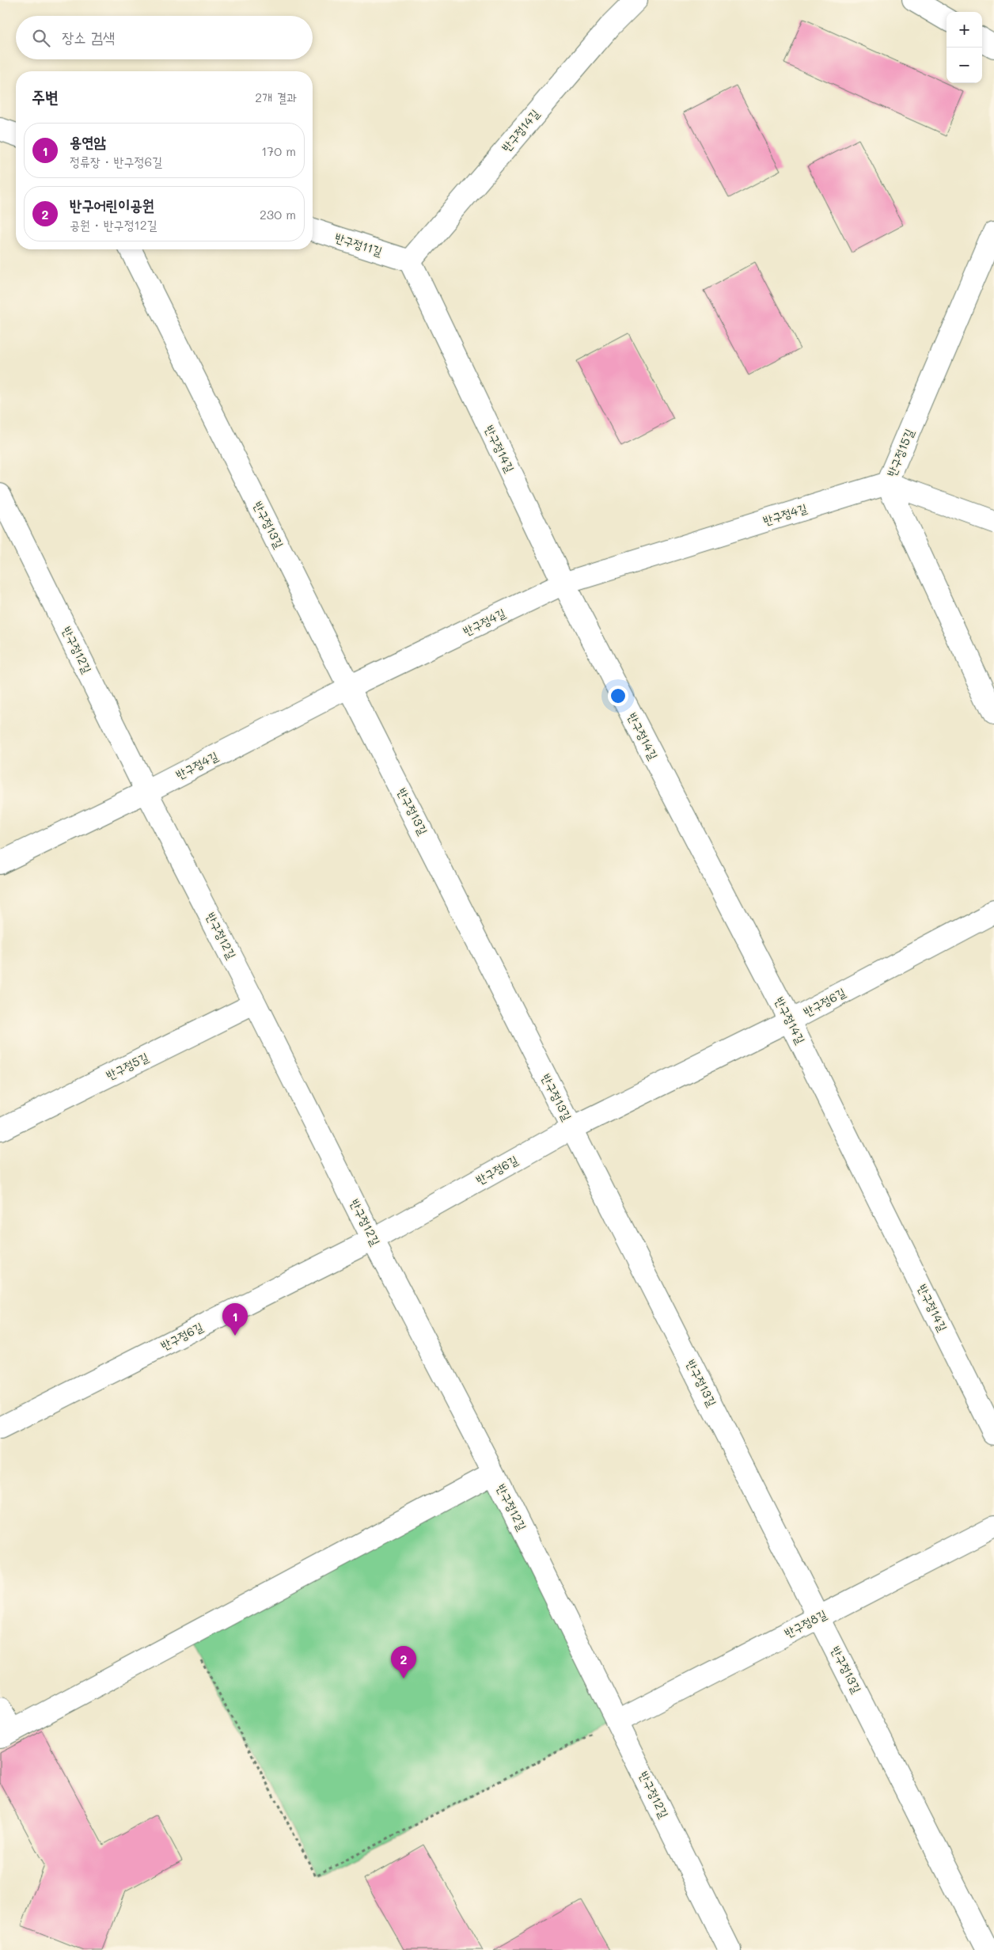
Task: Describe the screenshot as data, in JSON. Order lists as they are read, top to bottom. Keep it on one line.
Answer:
{"streets":{"street":["반구정14길","반구정11길","반구정15길","반구정4길","반구정13길","반구정12길","반구정6길","반구정5길","반구정8길"]},"crossings":[["반구정14길","반구정11길"],["반구정14길","반구정4길"],["반구정14길","반구정6길"],["반구정15길","반구정4길"],["반구정4길","반구정13길"],["반구정4길","반구정12길"],["반구정13길","반구정6길"],["반구정13길","반구정8길"],["반구정12길","반구정6길"],["반구정12길","반구정5길"],["반구정12길","반구정8길"]],"page":{"map_buttons":["+","−"],"search":"장소 검색","heading":["주변","2개 결과"],"list":[{"mark":"1","name":"용연암","note":"정류장 · 반구정6길","value":"170 m"},{"mark":"2","name":"반구어린이공원","note":"공원 · 반구정12길","value":"230 m"}],"pins":["1","2"]}}
